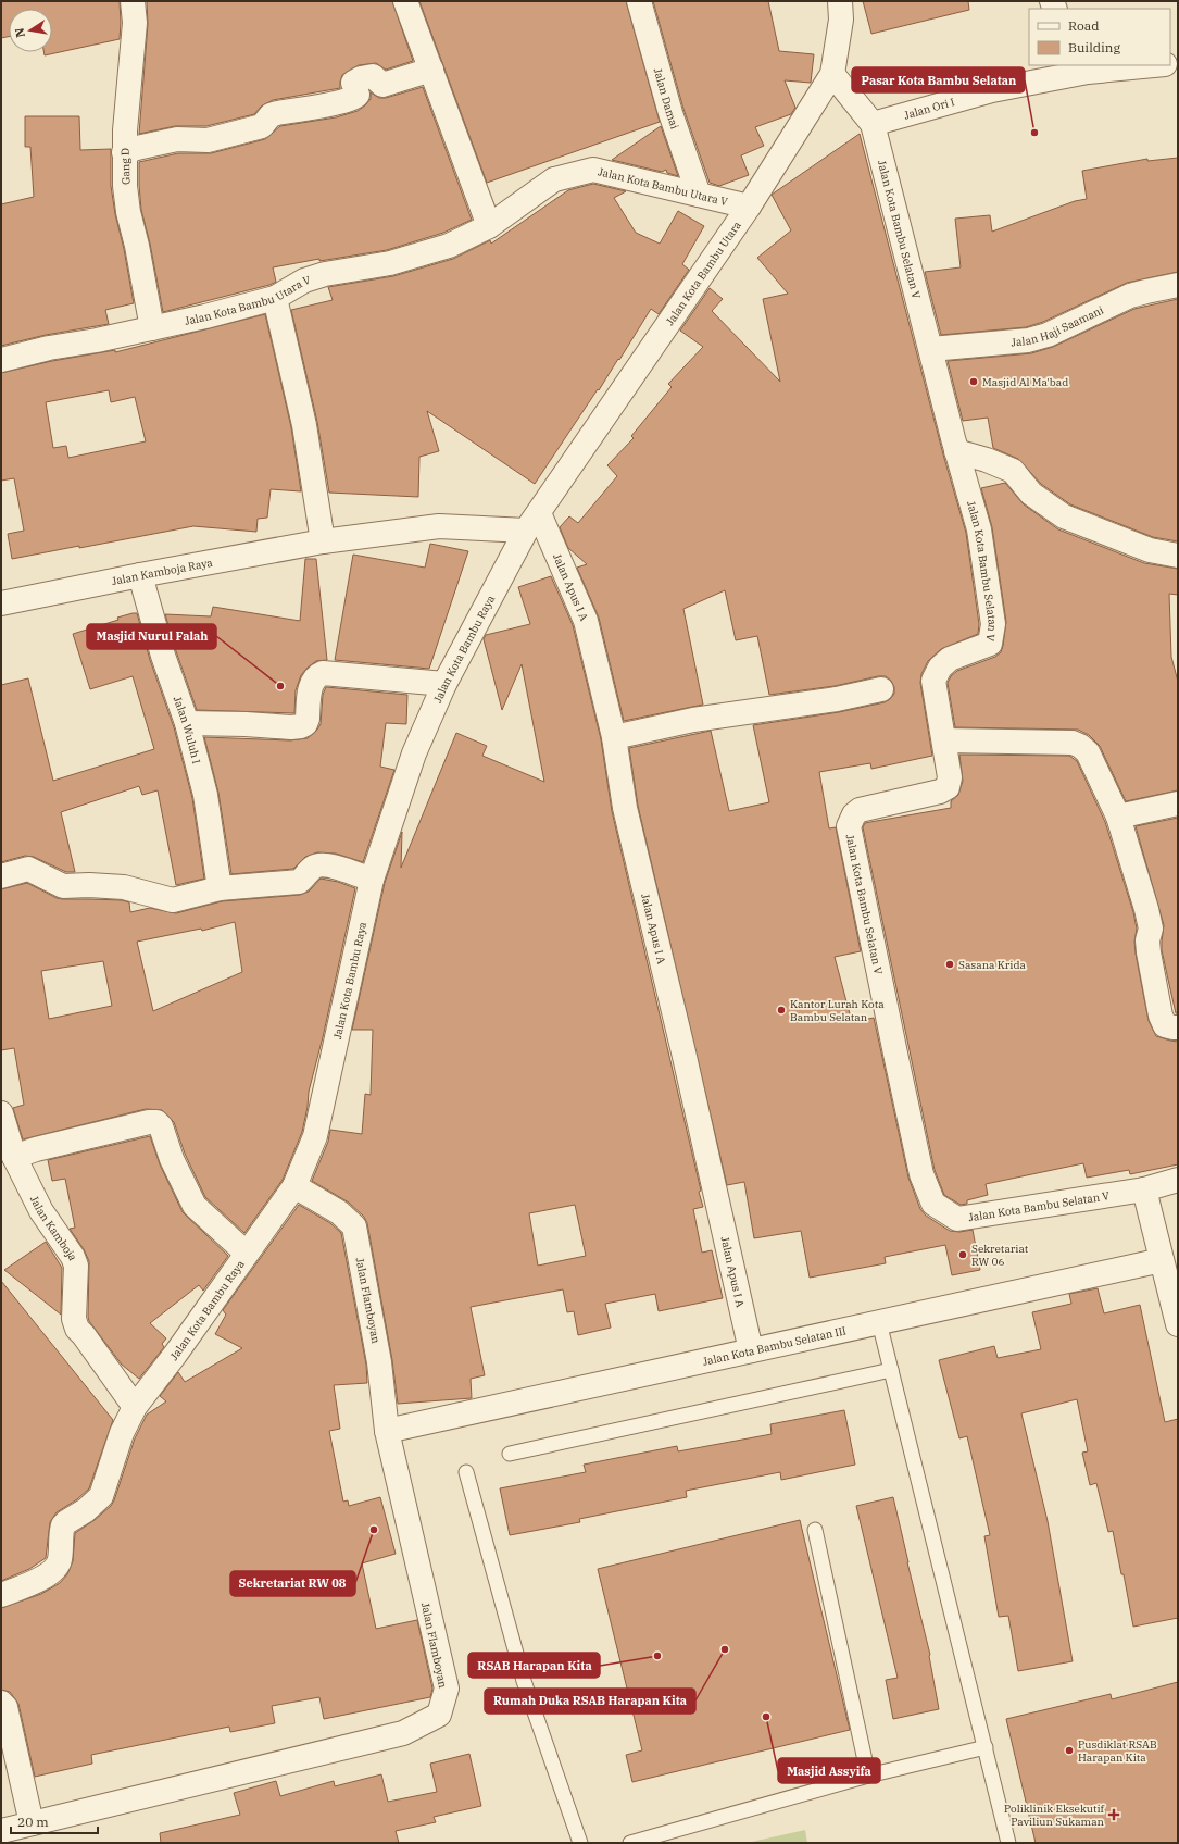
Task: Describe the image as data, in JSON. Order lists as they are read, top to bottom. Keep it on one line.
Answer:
{"streets":{"street":["Jalan Damai","Jalan Ori I","Gang D","Jalan Kota Bambu Utara V","Jalan Kota Bambu Selatan V","Jalan Kota Bambu Utara","Jalan Haji Saamani","Jalan Kamboja Raya","Jalan Apus I A","Jalan Kota Bambu Raya","Jalan Wuluh I","Jalan Kamboja","Jalan Flamboyan","Jalan Kota Bambu Selatan III"]},"crossings":[["Jalan Damai","Jalan Kota Bambu Utara V"],["Jalan Ori I","Jalan Kota Bambu Selatan V"],["Gang D","Jalan Kota Bambu Utara V"],["Jalan Kota Bambu Utara V","Jalan Kota Bambu Utara"],["Jalan Kota Bambu Selatan V","Jalan Kota Bambu Utara"],["Jalan Kota Bambu Selatan V","Jalan Haji Saamani"],["Jalan Kota Bambu Utara","Jalan Kamboja Raya"],["Jalan Kota Bambu Utara","Jalan Apus I A"],["Jalan Kota Bambu Utara","Jalan Kota Bambu Raya"],["Jalan Kamboja Raya","Jalan Apus I A"],["Jalan Kamboja Raya","Jalan Kota Bambu Raya"],["Jalan Kamboja Raya","Jalan Wuluh I"],["Jalan Apus I A","Jalan Kota Bambu Raya"],["Jalan Apus I A","Jalan Kota Bambu Selatan III"],["Jalan Kota Bambu Raya","Jalan Kamboja"],["Jalan Kota Bambu Raya","Jalan Flamboyan"],["Jalan Flamboyan","Jalan Kota Bambu Selatan III"]],"places":{"other":["Pasar Kota Bambu Selatan","Masjid Al Ma'bad","Masjid Nurul Falah","Sasana Krida","Kantor Lurah Kota Bambu Selatan","Sekretariat RW 06","Sekretariat RW 08","Rumah Duka RSAB Harapan Kita","RSAB Harapan Kita","Masjid Assyifa","Pusdiklat RSAB Harapan Kita"],"health":["Poliklinik Eksekutif Paviliun Sukaman"]},"legend":["Road","Building"],"scale_bar":"20 m","north":"left"}
